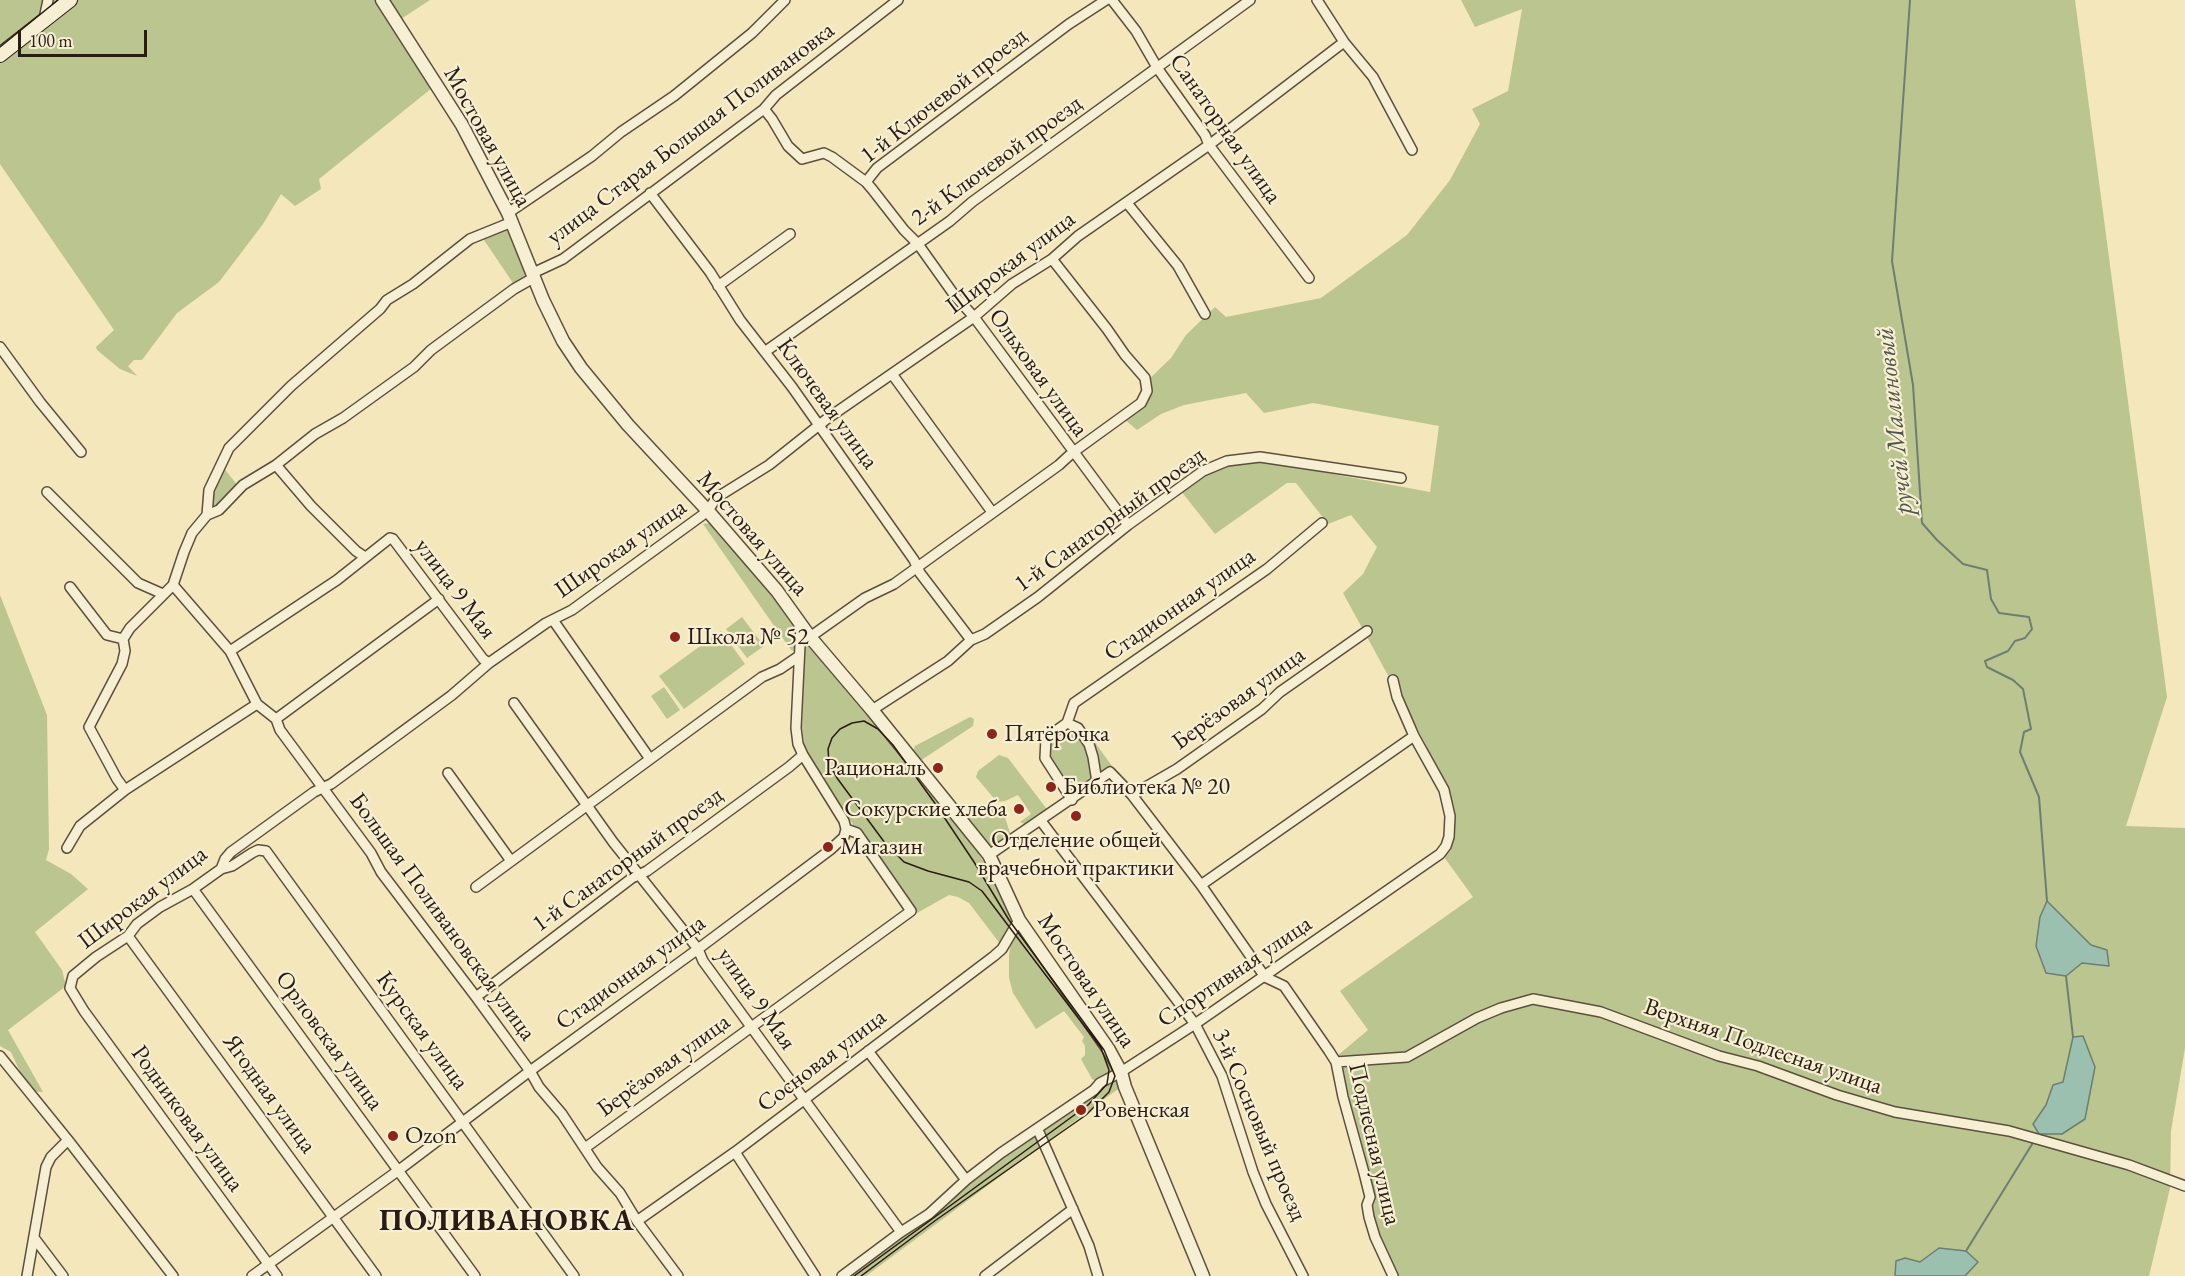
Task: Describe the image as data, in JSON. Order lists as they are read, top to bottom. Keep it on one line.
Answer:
{"streets":{"street":["1-й Ключевой проезд","Санаторная улица","улица Старая Большая Поливановка","Мостовая улица","2-й Ключевой проезд","Широкая улица","Ольховая улица","Ключевая улица","1-й Санаторный проезд","улица 9 Мая","Стадионная улица","Берёзовая улица","Большая Поливановская улица","Спортивная улица","Курская улица","Орловская улица","Верхняя Подлесная улица","Сосновая улица","Ягодная улица","Родниковая улица","3-й Сосновый проезд","Подлесная улица"]},"crossings":[["1-й Ключевой проезд","Ольховая улица"],["Санаторная улица","2-й Ключевой проезд"],["Санаторная улица","Широкая улица"],["улица Старая Большая Поливановка","Мостовая улица"],["улица Старая Большая Поливановка","Ольховая улица"],["улица Старая Большая Поливановка","Ключевая улица"],["улица Старая Большая Поливановка","Большая Поливановская улица"],["Мостовая улица","Широкая улица"],["Мостовая улица","1-й Санаторный проезд"],["Мостовая улица","Спортивная улица"],["Мостовая улица","Сосновая улица"],["2-й Ключевой проезд","Ольховая улица"],["2-й Ключевой проезд","Ключевая улица"],["Широкая улица","Ольховая улица"],["Широкая улица","Ключевая улица"],["Широкая улица","улица 9 Мая"],["Широкая улица","Большая Поливановская улица"],["Широкая улица","Курская улица"],["Широкая улица","Орловская улица"],["Широкая улица","Ягодная улица"],["Широкая улица","Родниковая улица"],["Ольховая улица","1-й Санаторный проезд"],["Ключевая улица","1-й Санаторный проезд"],["1-й Санаторный проезд","улица 9 Мая"],["1-й Санаторный проезд","Большая Поливановская улица"],["улица 9 Мая","Стадионная улица"],["улица 9 Мая","Берёзовая улица"],["улица 9 Мая","Спортивная улица"],["улица 9 Мая","Сосновая улица"],["Стадионная улица","Берёзовая улица"],["Стадионная улица","Большая Поливановская улица"],["Стадионная улица","Курская улица"],["Стадионная улица","Орловская улица"],["Стадионная улица","Ягодная улица"],["Стадионная улица","Родниковая улица"],["Берёзовая улица","Большая Поливановская улица"],["Берёзовая улица","Подлесная улица"],["Большая Поливановская улица","Сосновая улица"],["Спортивная улица","3-й Сосновый проезд"],["Спортивная улица","Подлесная улица"],["Верхняя Подлесная улица","Подлесная улица"]],"districts":["ПОЛИВАНОВКА"],"water":["ручей Малиновый"],"places":["Школа № 52","Пятёрочка","Рациональ","Библиотека № 20","Сокурские хлеба","Отделение общей врачебной практики","Магазин","Ровенская","Ozon"],"scale_bar":"100 m"}
